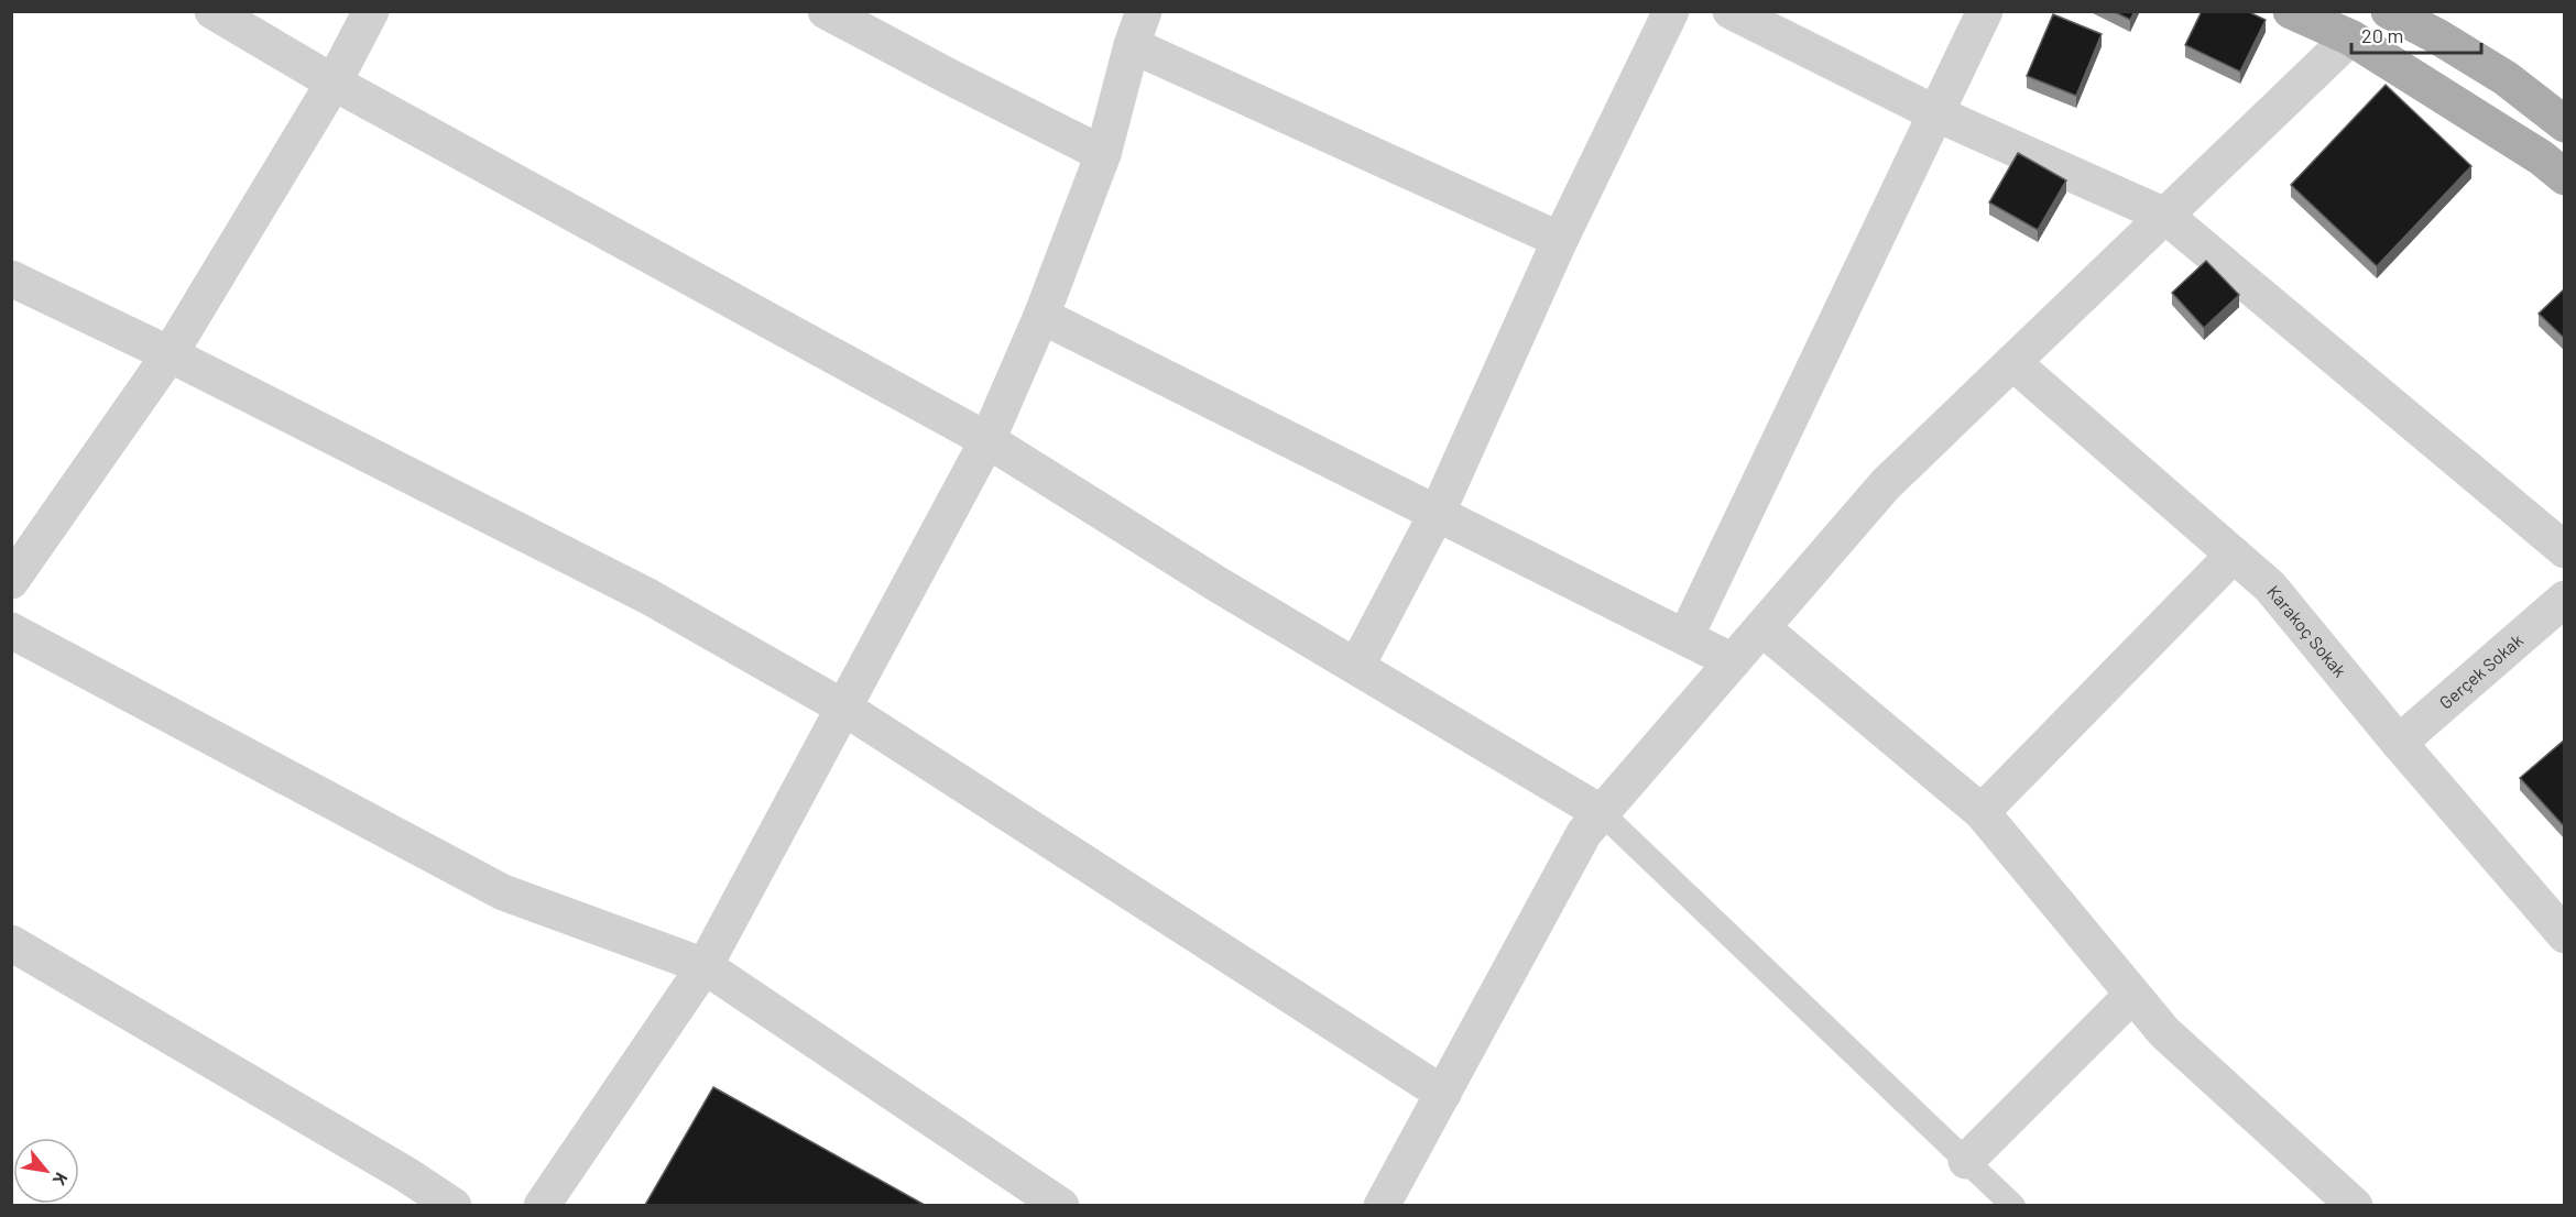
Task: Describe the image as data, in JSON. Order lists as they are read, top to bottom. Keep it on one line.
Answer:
{"streets":{"street":["Karakoç Sokak","Gerçek Sokak"]},"crossings":[["Karakoç Sokak","Gerçek Sokak"]],"scale_bar":"20 m","north":"bottom right"}
